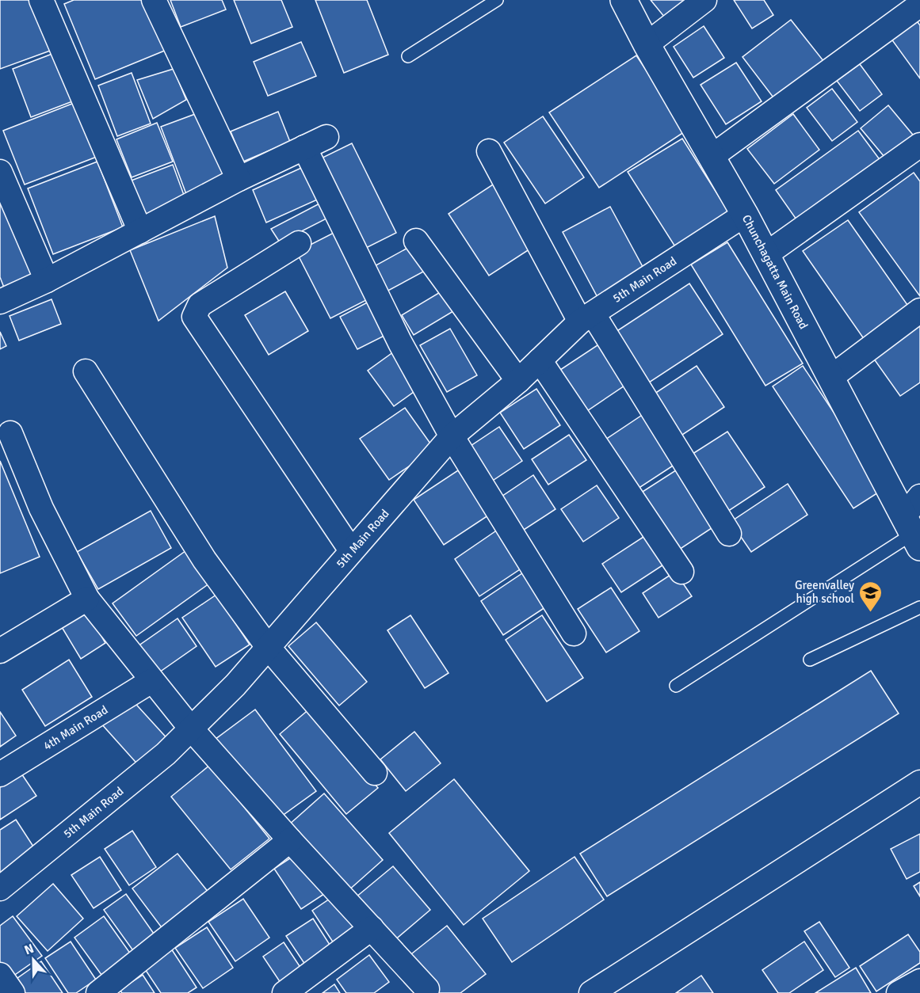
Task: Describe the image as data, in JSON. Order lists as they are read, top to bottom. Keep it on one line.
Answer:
{"streets":{"street":["Chunchagatta Main Road","5th Main Road","4th Main Road"]},"crossings":[["Chunchagatta Main Road","5th Main Road"]],"places":{"school or university":["Greenvalley high school"]},"north":"top"}
